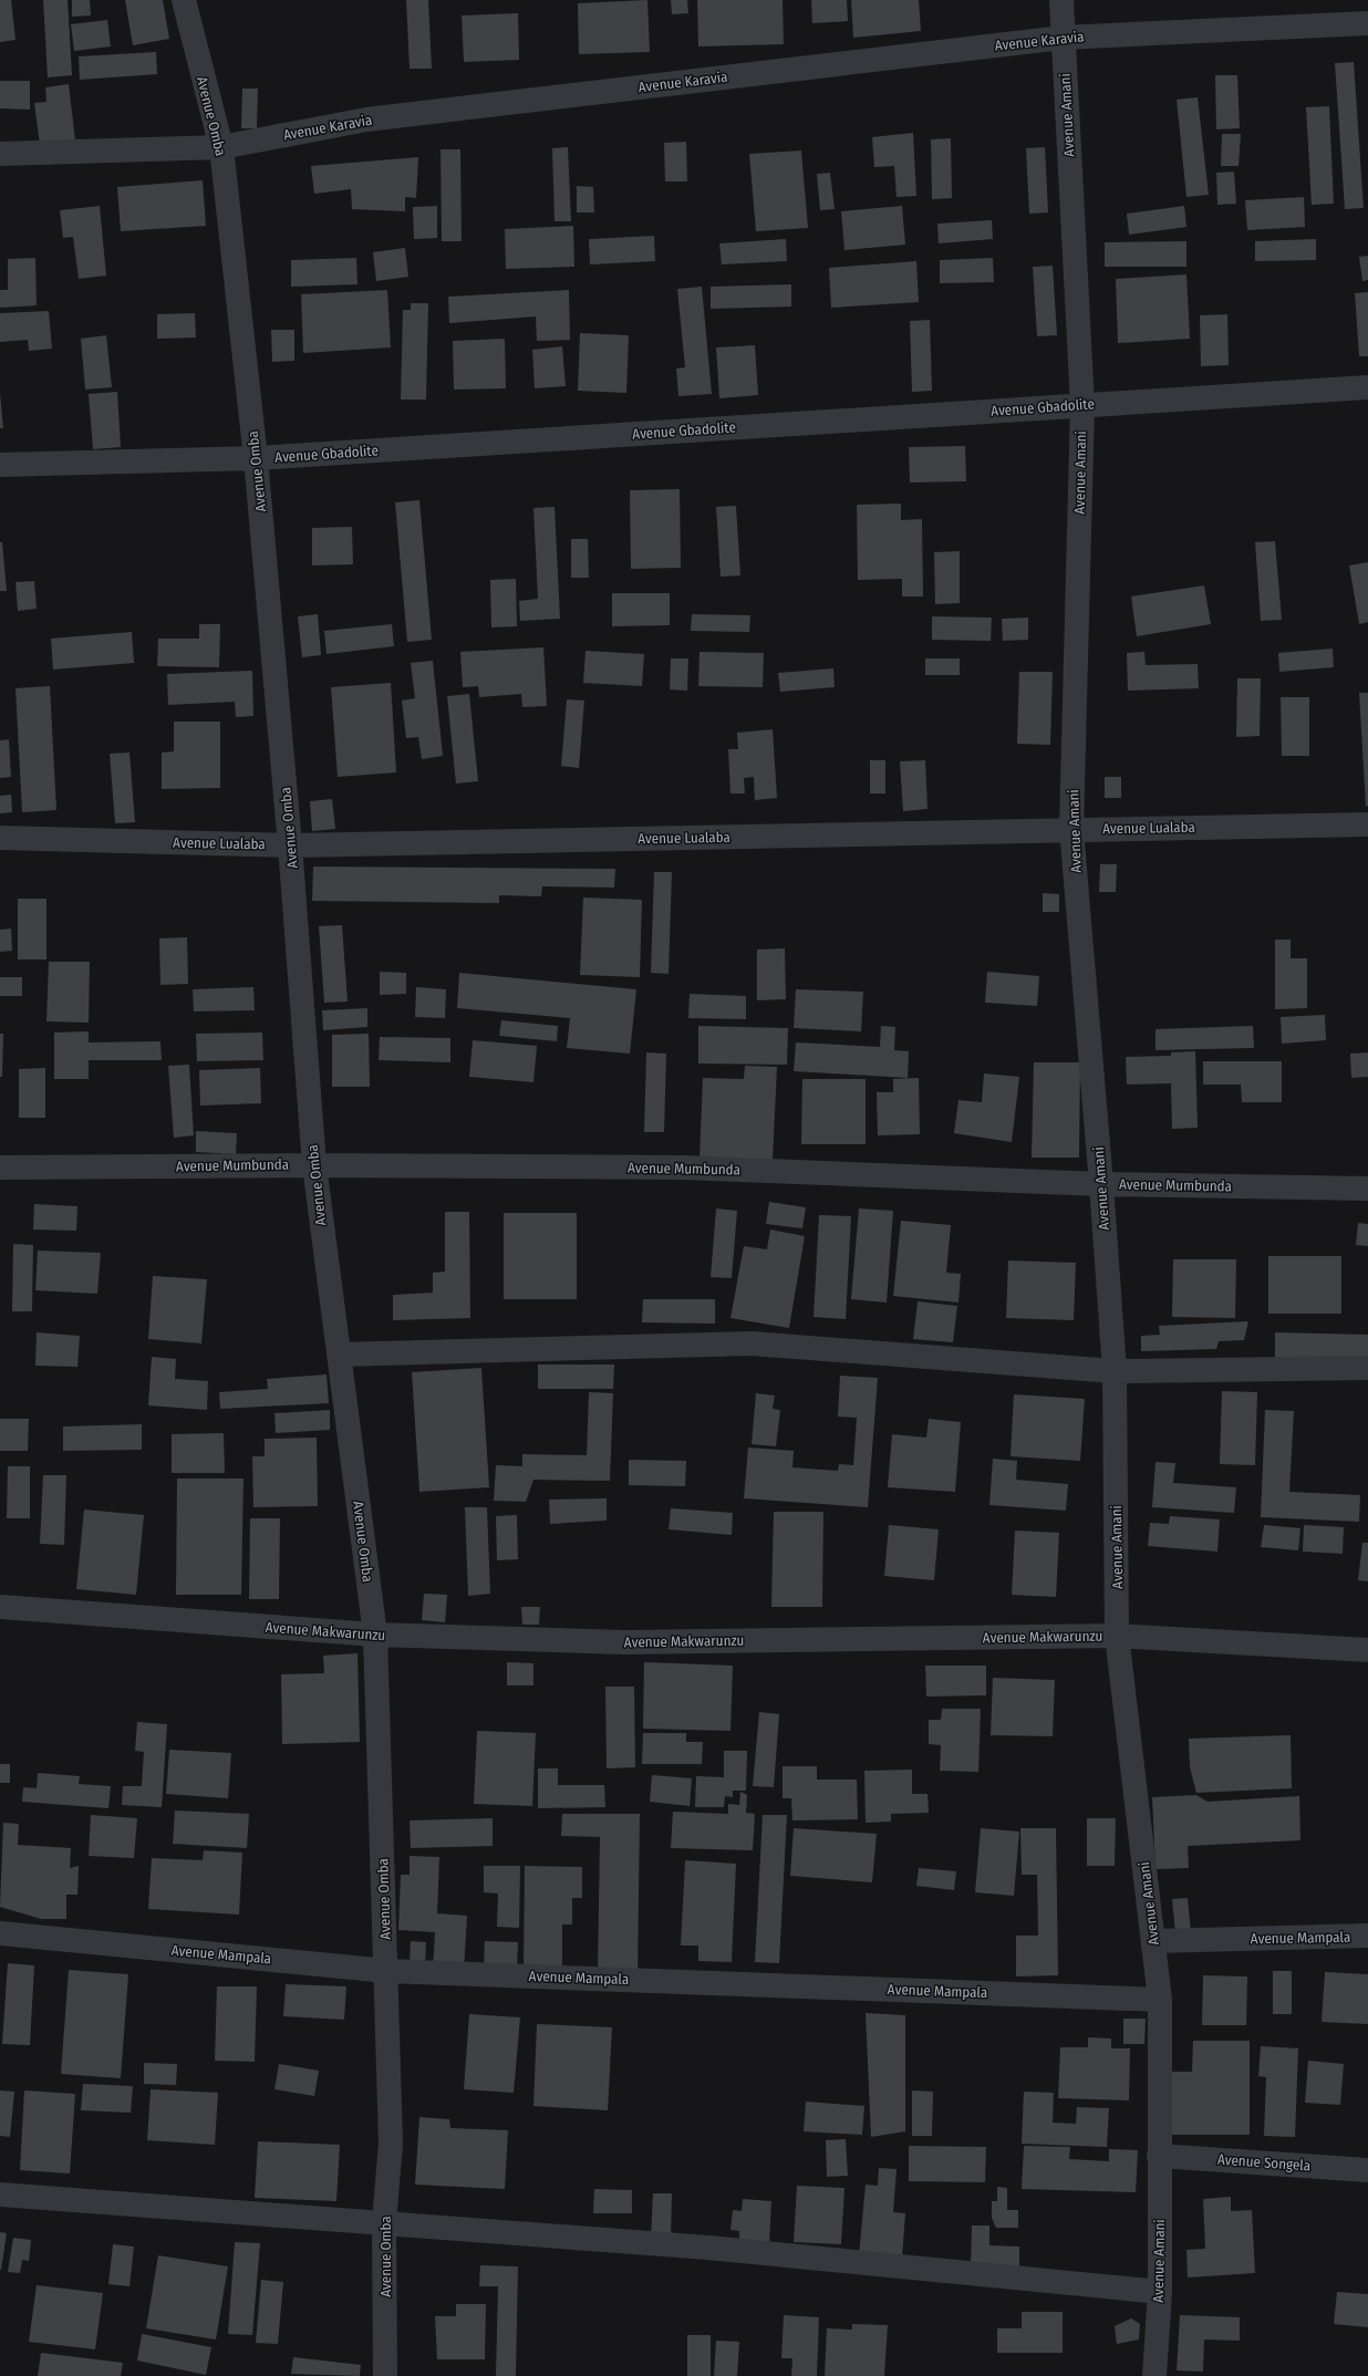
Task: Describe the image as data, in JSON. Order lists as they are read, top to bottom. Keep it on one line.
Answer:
{"streets":{"street":["Avenue Karavia","Avenue Amani","Avenue Omba","Avenue Gbadolite","Avenue Lualaba","Avenue Mumbunda","Avenue Makwarunzu","Avenue Mampala","Avenue Songela"]},"crossings":[["Avenue Karavia","Avenue Amani"],["Avenue Karavia","Avenue Omba"],["Avenue Amani","Avenue Gbadolite"],["Avenue Amani","Avenue Lualaba"],["Avenue Amani","Avenue Mumbunda"],["Avenue Amani","Avenue Makwarunzu"],["Avenue Amani","Avenue Mampala"],["Avenue Amani","Avenue Songela"],["Avenue Omba","Avenue Gbadolite"],["Avenue Omba","Avenue Lualaba"],["Avenue Omba","Avenue Mumbunda"],["Avenue Omba","Avenue Makwarunzu"],["Avenue Omba","Avenue Mampala"]]}
